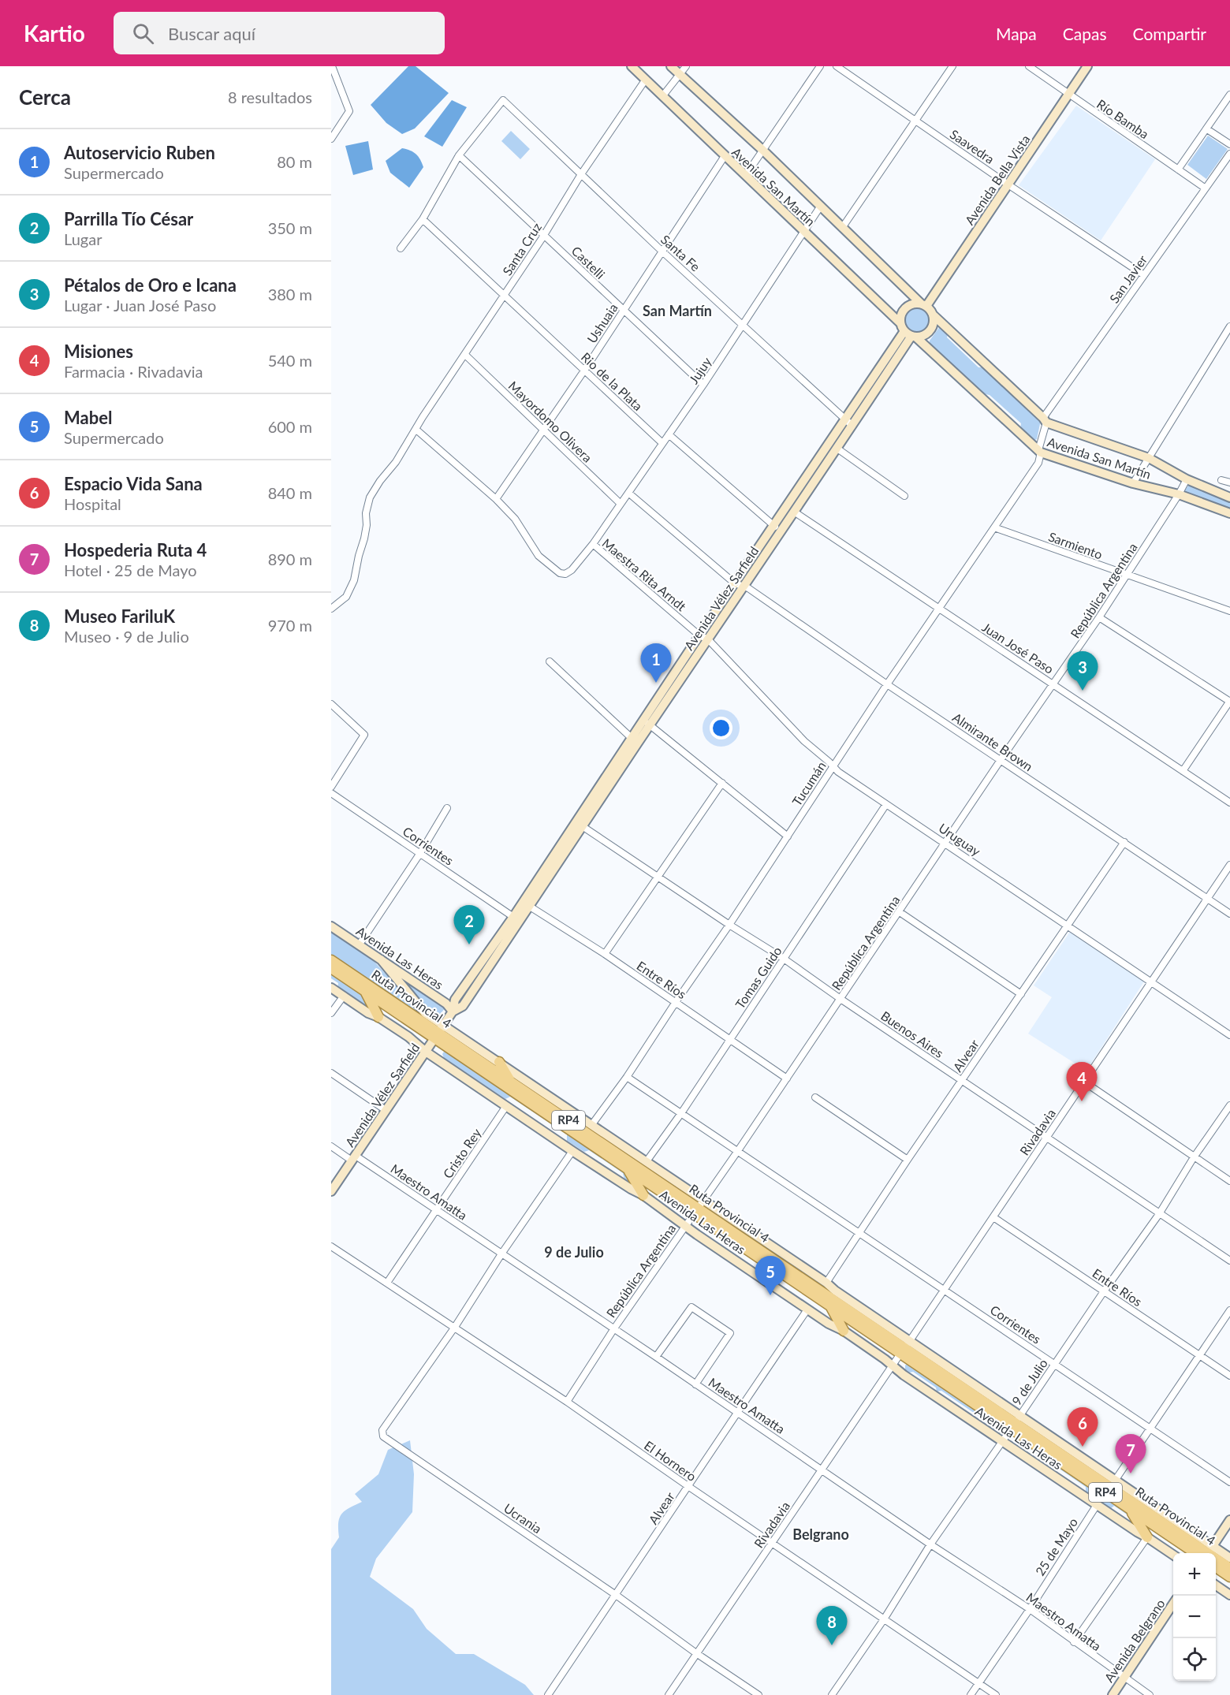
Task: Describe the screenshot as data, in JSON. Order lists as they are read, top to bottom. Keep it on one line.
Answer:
{"streets":{"main road":["Avenida Bella Vista","Avenida San Martín","Avenida Vélez Sarfield","Avenida Las Heras","Ruta Provincial 4","RP4","Avenida Belgrano"],"street":["Río Bamba","Saavedra","Santa Cruz","Santa Fe","Castelli","San Javier","Ushuaia","Jujuy","Rio de la Plata","Mayordomo Olivera","Sarmiento","Maestra Rita Arndt","República Argentina","Juan José Paso","Almirante Brown","Tucumán","Uruguay","Corrientes","Tomas Guido","Entre Ríos","Buenos Aires","Alvear","Rivadavia","Cristo Rey","Maestro Amatta","9 de Julio","El Hornero","Ucrania","25 de Mayo"]},"crossings":[["Río Bamba","Avenida Bella Vista"],["Río Bamba","San Javier"],["Saavedra","Avenida Bella Vista"],["Saavedra","San Javier"],["Avenida Bella Vista","Avenida San Martín"],["Avenida Bella Vista","Avenida Vélez Sarfield"],["Avenida San Martín","Santa Cruz"],["Avenida San Martín","San Javier"],["Avenida San Martín","Ushuaia"],["Avenida San Martín","Jujuy"],["Avenida San Martín","República Argentina"],["Avenida San Martín","Avenida Vélez Sarfield"],["Avenida San Martín","Tucumán"],["Santa Cruz","Santa Fe"],["Santa Cruz","Castelli"],["Santa Cruz","Rio de la Plata"],["Santa Cruz","Mayordomo Olivera"],["Santa Cruz","Maestra Rita Arndt"],["Santa Fe","Castelli"],["Santa Fe","Ushuaia"],["Santa Fe","Jujuy"],["Santa Fe","Avenida Vélez Sarfield"],["Castelli","Ushuaia"],["Castelli","Jujuy"],["San Javier","Tucumán"],["Ushuaia","Rio de la Plata"],["Ushuaia","Mayordomo Olivera"],["Ushuaia","Maestra Rita Arndt"],["Jujuy","Rio de la Plata"],["Jujuy","Mayordomo Olivera"],["Jujuy","Maestra Rita Arndt"],["Sarmiento","República Argentina"],["Sarmiento","Tucumán"],["Maestra Rita Arndt","Avenida Vélez Sarfield"],["Maestra Rita Arndt","Uruguay"],["República Argentina","Juan José Paso"],["República Argentina","Almirante Brown"],["República Argentina","Uruguay"],["República Argentina","Corrientes"],["República Argentina","Avenida Las Heras"],["República Argentina","Entre Ríos"],["República Argentina","Ruta Provincial 4"],["República Argentina","Buenos Aires"],["República Argentina","Maestro Amatta"],["República Argentina","El Hornero"],["Avenida Vélez Sarfield","Juan José Paso"],["Avenida Vélez Sarfield","Almirante Brown"],["Avenida Vélez Sarfield","Uruguay"],["Avenida Vélez Sarfield","Corrientes"],["Avenida Vélez Sarfield","Avenida Las Heras"],["Avenida Vélez Sarfield","Entre Ríos"],["Avenida Vélez Sarfield","Ruta Provincial 4"],["Avenida Vélez Sarfield","Buenos Aires"],["Avenida Vélez Sarfield","Maestro Amatta"],["Juan José Paso","Tucumán"],["Almirante Brown","Tucumán"],["Almirante Brown","Alvear"],["Almirante Brown","Rivadavia"],["Tucumán","Uruguay"],["Tucumán","Corrientes"],["Tucumán","Avenida Las Heras"],["Tucumán","Entre Ríos"],["Tucumán","Buenos Aires"],["Uruguay","Tomas Guido"],["Uruguay","Alvear"],["Uruguay","Rivadavia"],["Corrientes","Tomas Guido"],["Corrientes","Alvear"],["Corrientes","Rivadavia"],["Corrientes","9 de Julio"],["Avenida Las Heras","Tomas Guido"],["Avenida Las Heras","Ruta Provincial 4"],["Avenida Las Heras","Alvear"],["Avenida Las Heras","Rivadavia"],["Avenida Las Heras","Cristo Rey"],["Avenida Las Heras","9 de Julio"],["Avenida Las Heras","25 de Mayo"],["Tomas Guido","Entre Ríos"],["Tomas Guido","Buenos Aires"],["Entre Ríos","Rivadavia"],["Entre Ríos","9 de Julio"],["Ruta Provincial 4","Rivadavia"],["Ruta Provincial 4","9 de Julio"],["Buenos Aires","Alvear"],["Buenos Aires","Rivadavia"],["Buenos Aires","9 de Julio"],["Alvear","Maestro Amatta"],["Alvear","El Hornero"],["Alvear","Ucrania"],["Rivadavia","Maestro Amatta"],["Rivadavia","El Hornero"],["Rivadavia","Ucrania"],["Cristo Rey","Maestro Amatta"],["Cristo Rey","El Hornero"],["Maestro Amatta","9 de Julio"],["Maestro Amatta","25 de Mayo"],["Maestro Amatta","Avenida Belgrano"],["9 de Julio","El Hornero"],["El Hornero","Ucrania"],["El Hornero","25 de Mayo"]],"districts":["San Martín","9 de Julio","Belgrano"],"page":{"header":"Kartio","search":"Buscar aquí","nav":["Mapa","Capas","Compartir"],"heading":["Cerca","8 resultados"],"list":[{"mark":"1","name":"Autoservicio Ruben","note":"Supermercado","value":"80 m"},{"mark":"2","name":"Parrilla Tío César","note":"Lugar","value":"350 m"},{"mark":"3","name":"Pétalos de Oro e Icana","note":"Lugar · Juan José Paso","value":"380 m"},{"mark":"4","name":"Misiones","note":"Farmacia · Rivadavia","value":"540 m"},{"mark":"5","name":"Mabel","note":"Supermercado","value":"600 m"},{"mark":"6","name":"Espacio Vida Sana","note":"Hospital","value":"840 m"},{"mark":"7","name":"Hospederia Ruta 4","note":"Hotel · 25 de Mayo","value":"890 m"},{"mark":"8","name":"Museo FariluK","note":"Museo · 9 de Julio","value":"970 m"}],"pins":["1","3","2","4","5","6","7","8"],"map_buttons":["+","−"]}}
